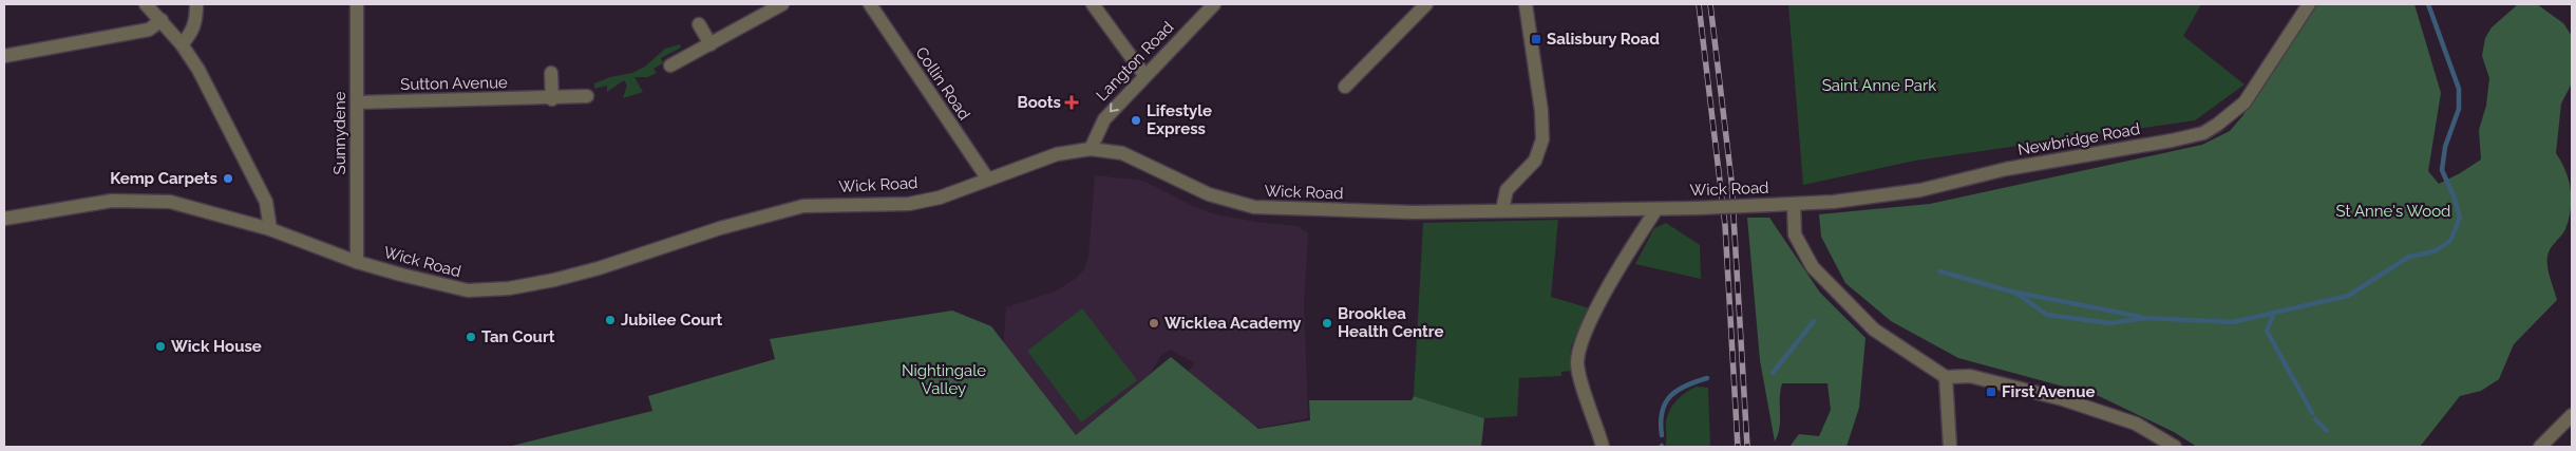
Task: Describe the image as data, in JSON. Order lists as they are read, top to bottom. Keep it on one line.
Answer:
{"streets":{"street":["Langton Road","Sutton Avenue","Collin Road","Sunnydene","Newbridge Road","Wick Road"]},"crossings":[["Langton Road","Wick Road"],["Sutton Avenue","Sunnydene"],["Collin Road","Wick Road"],["Sunnydene","Wick Road"],["Newbridge Road","Wick Road"]],"one_way":["Langton Road"],"parks":["Saint Anne Park","St Anne's Wood","Nightingale Valley"],"places":{"transit":["Salisbury Road","First Avenue"],"health":["Boots"],"other":["Lifestyle Express","Kemp Carpets","Jubilee Court","Wicklea Academy","Brooklea Health Centre","Tan Court","Wick House"]}}
